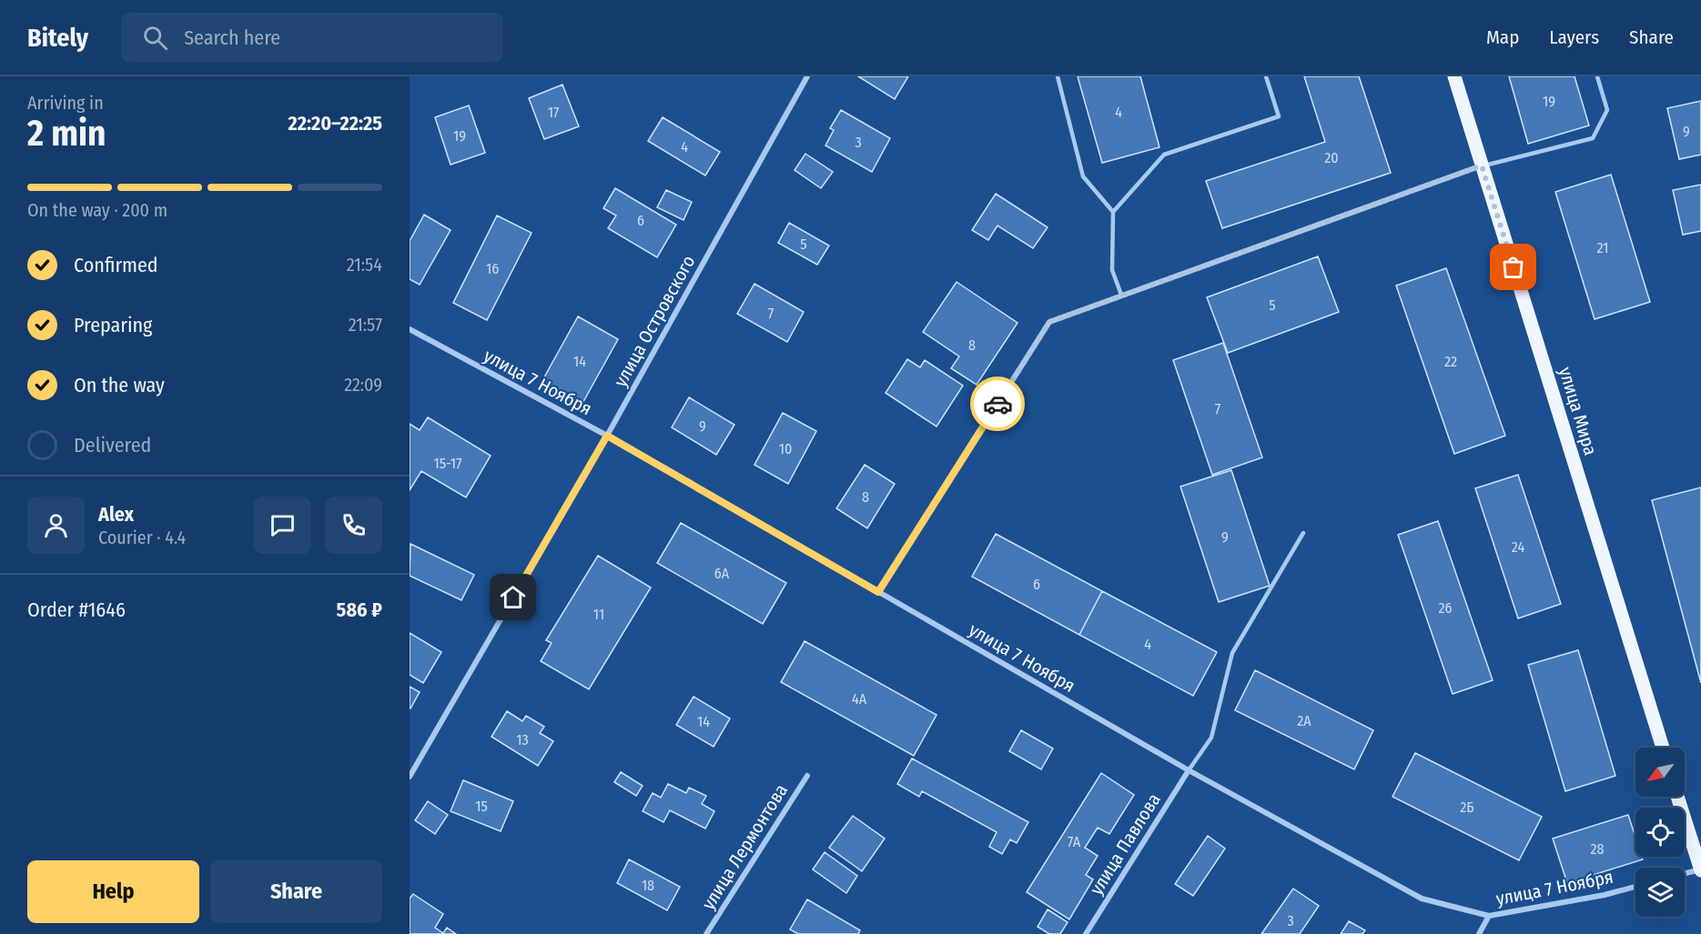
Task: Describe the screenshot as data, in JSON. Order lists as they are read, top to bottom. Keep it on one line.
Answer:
{"streets":{"main road":["улица Мира"],"street":["улица Островского","улица 7 Ноября","улица Павлова","улица Лермонтова"]},"crossings":[["улица Островского","улица 7 Ноября"],["улица 7 Ноября","улица Павлова"]],"house_numbers":["19","17","4","9","19","3","4","20","6","5","21","16","5","7","8","14","22","7","9","10","15-17","8","9","24","6А","6","26","11","4","4А","2А","14","13","15","2Б","7А","28","18","3"],"north":"bottom left","page":{"header":"Bitely","search":"Search here","nav":["Map","Layers","Share"],"heading":["2 min","Arriving in","22:20–22:25"],"panel":["Alex","Courier · 4.4","Order #1646","586 ₽"],"bar":"On the way · 200 m","list":[["Confirmed","21:54"],["Preparing","21:57"],["On the way","22:09"],"Delivered"],"buttons":["Help","Share"]}}
